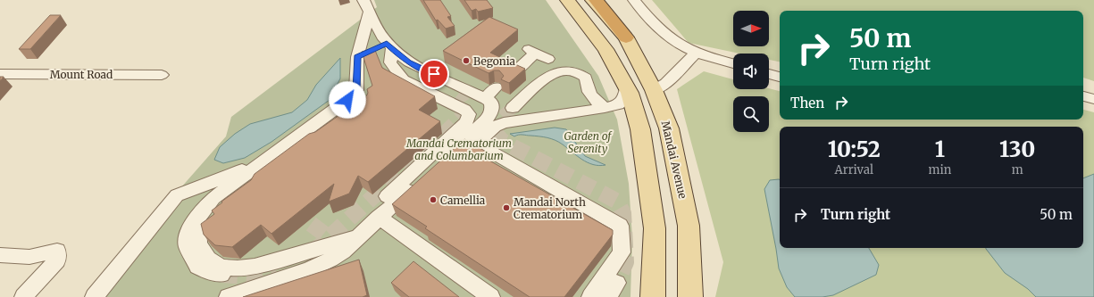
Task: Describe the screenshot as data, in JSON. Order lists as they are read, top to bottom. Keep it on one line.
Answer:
{"streets":{"main road":["Mandai Avenue"],"street":["Mount Road"]},"parks":["Garden of Serenity","Mandai Crematorium and Columbarium"],"places":["Begonia","Camellia","Mandai North Crematorium"],"north":"right","page":{"turn":["50 m","Turn right"],"then":"Then","eta":["10:52","Arrival","1","min","130","m"],"list":[{"name":"Turn right","value":"50 m"}]}}
